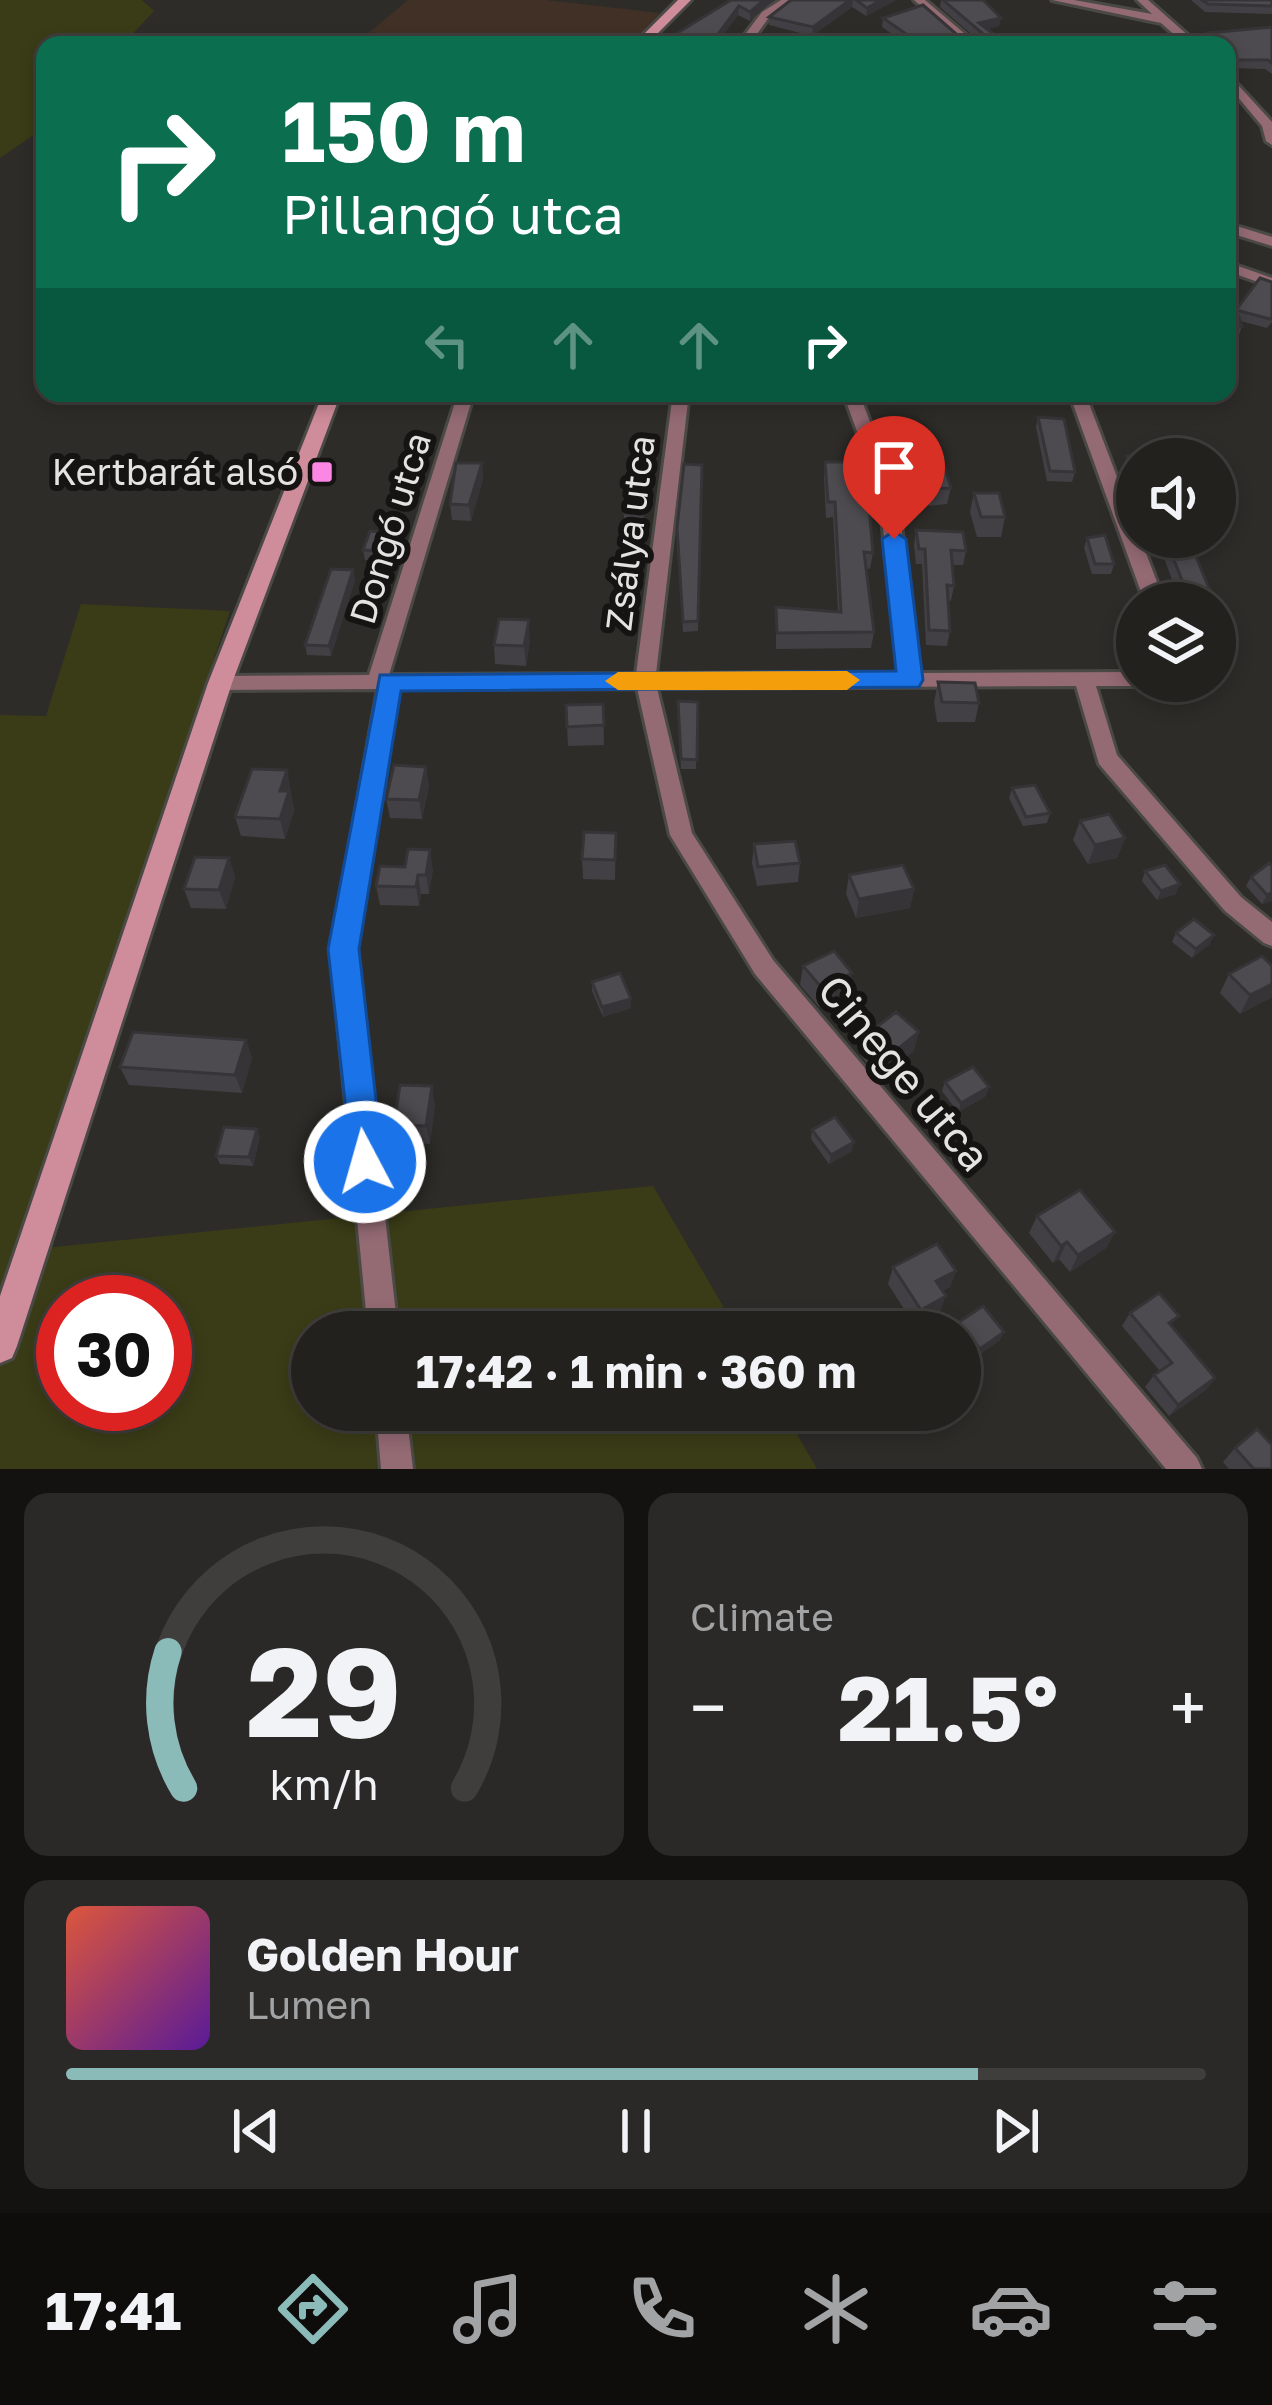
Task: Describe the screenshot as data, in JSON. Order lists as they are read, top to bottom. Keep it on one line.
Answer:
{"streets":{"street":["Dongó utca","Zsálya utca","Cinege utca"]},"crossings":[["Zsálya utca","Cinege utca"]],"places":{"transit":["Kertbarát alsó"]},"page":{"turn":["150 m","Pillangó utca"],"limit":"30","trip":"17:42 · 1 min · 360 m","tile":"Climate","heat":["−","21.5°","+"],"song":["Golden Hour","Lumen"],"tabs":"17:41","gauge":["29","km/h"]}}
